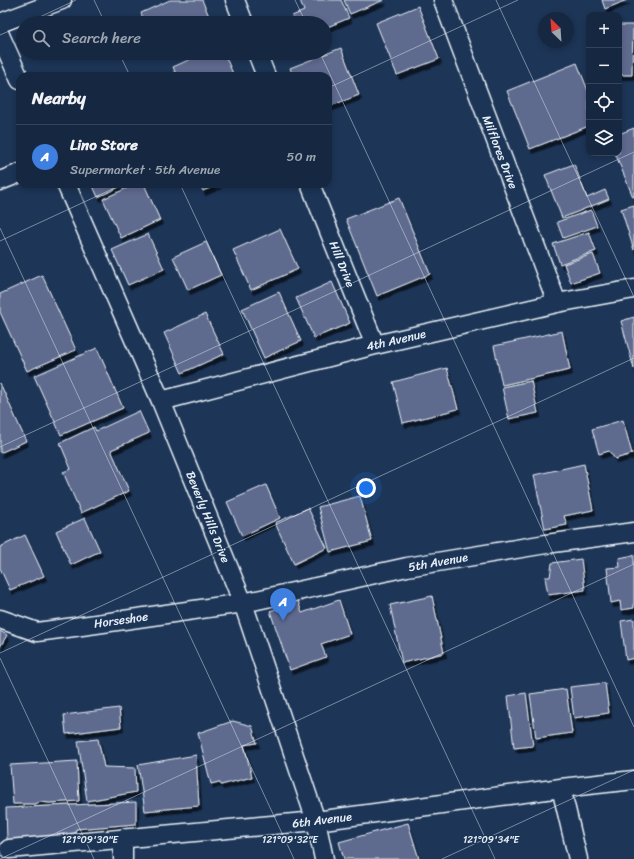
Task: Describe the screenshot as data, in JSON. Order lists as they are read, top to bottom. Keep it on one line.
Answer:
{"streets":{"street":["Milflores Drive","Hill Drive","4th Avenue","Beverly Hills Drive","5th Avenue","Horseshoe","6th Avenue"]},"crossings":[["Milflores Drive","4th Avenue"],["Hill Drive","4th Avenue"],["4th Avenue","Beverly Hills Drive"],["Beverly Hills Drive","5th Avenue"],["Beverly Hills Drive","Horseshoe"],["Beverly Hills Drive","6th Avenue"],["5th Avenue","Horseshoe"]],"north":"top left","page":{"map_buttons":["+","−"],"search":"Search here","heading":"Nearby","list":[{"mark":"A","name":"Lino Store","note":"Supermarket · 5th Avenue","value":"50 m"}],"pins":"A"},"coordinates":["121°09'30\"E","121°09'32\"E","121°09'34\"E"]}
